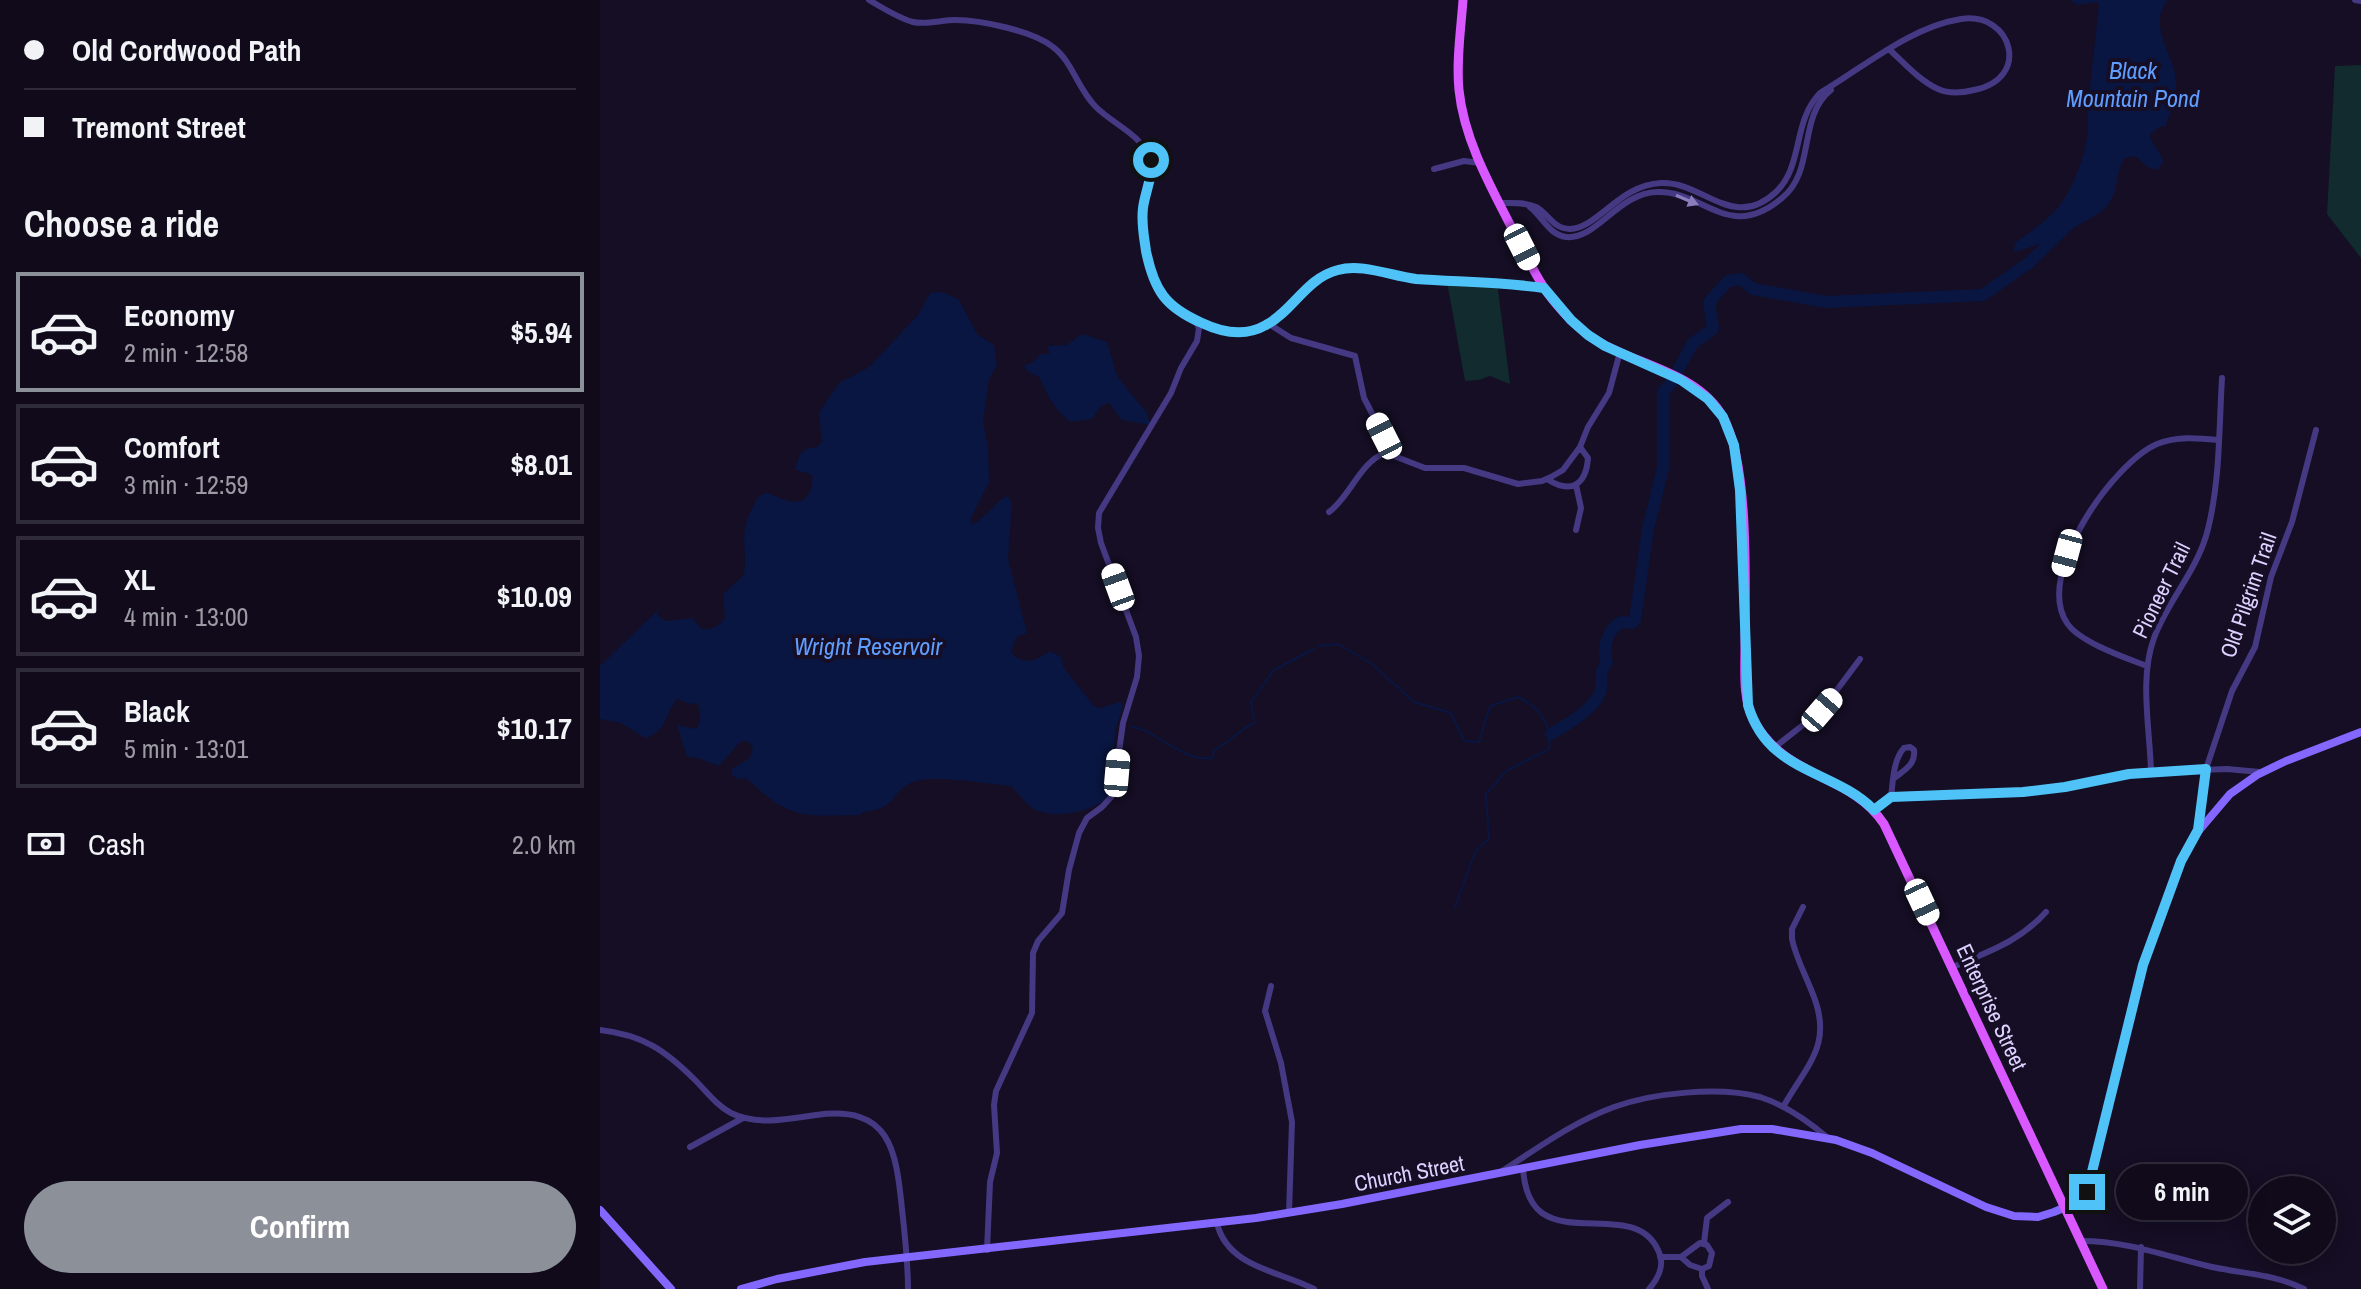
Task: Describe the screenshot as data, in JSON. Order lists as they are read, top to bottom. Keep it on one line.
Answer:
{"streets":{"main road":["Enterprise Street","Church Street"],"street":["Pioneer Trail","Old Pilgrim Trail"]},"crossings":[["Enterprise Street","Church Street"]],"water":["Black Mountain Pond","Wright Reservoir"],"page":{"banner":["Old Cordwood Path","Tremont Street"],"heading":"Choose a ride","list":[{"name":"Economy","note":"2 min · 12:58","value":"$5.94"},{"name":"Comfort","note":"3 min · 12:59","value":"$8.01"},{"name":"XL","note":"4 min · 13:00","value":"$10.09"},{"name":"Black","note":"5 min · 13:01","value":"$10.17"}],"pay":["Cash","2.0 km"],"bubble":"6 min","buttons":"Confirm"}}
